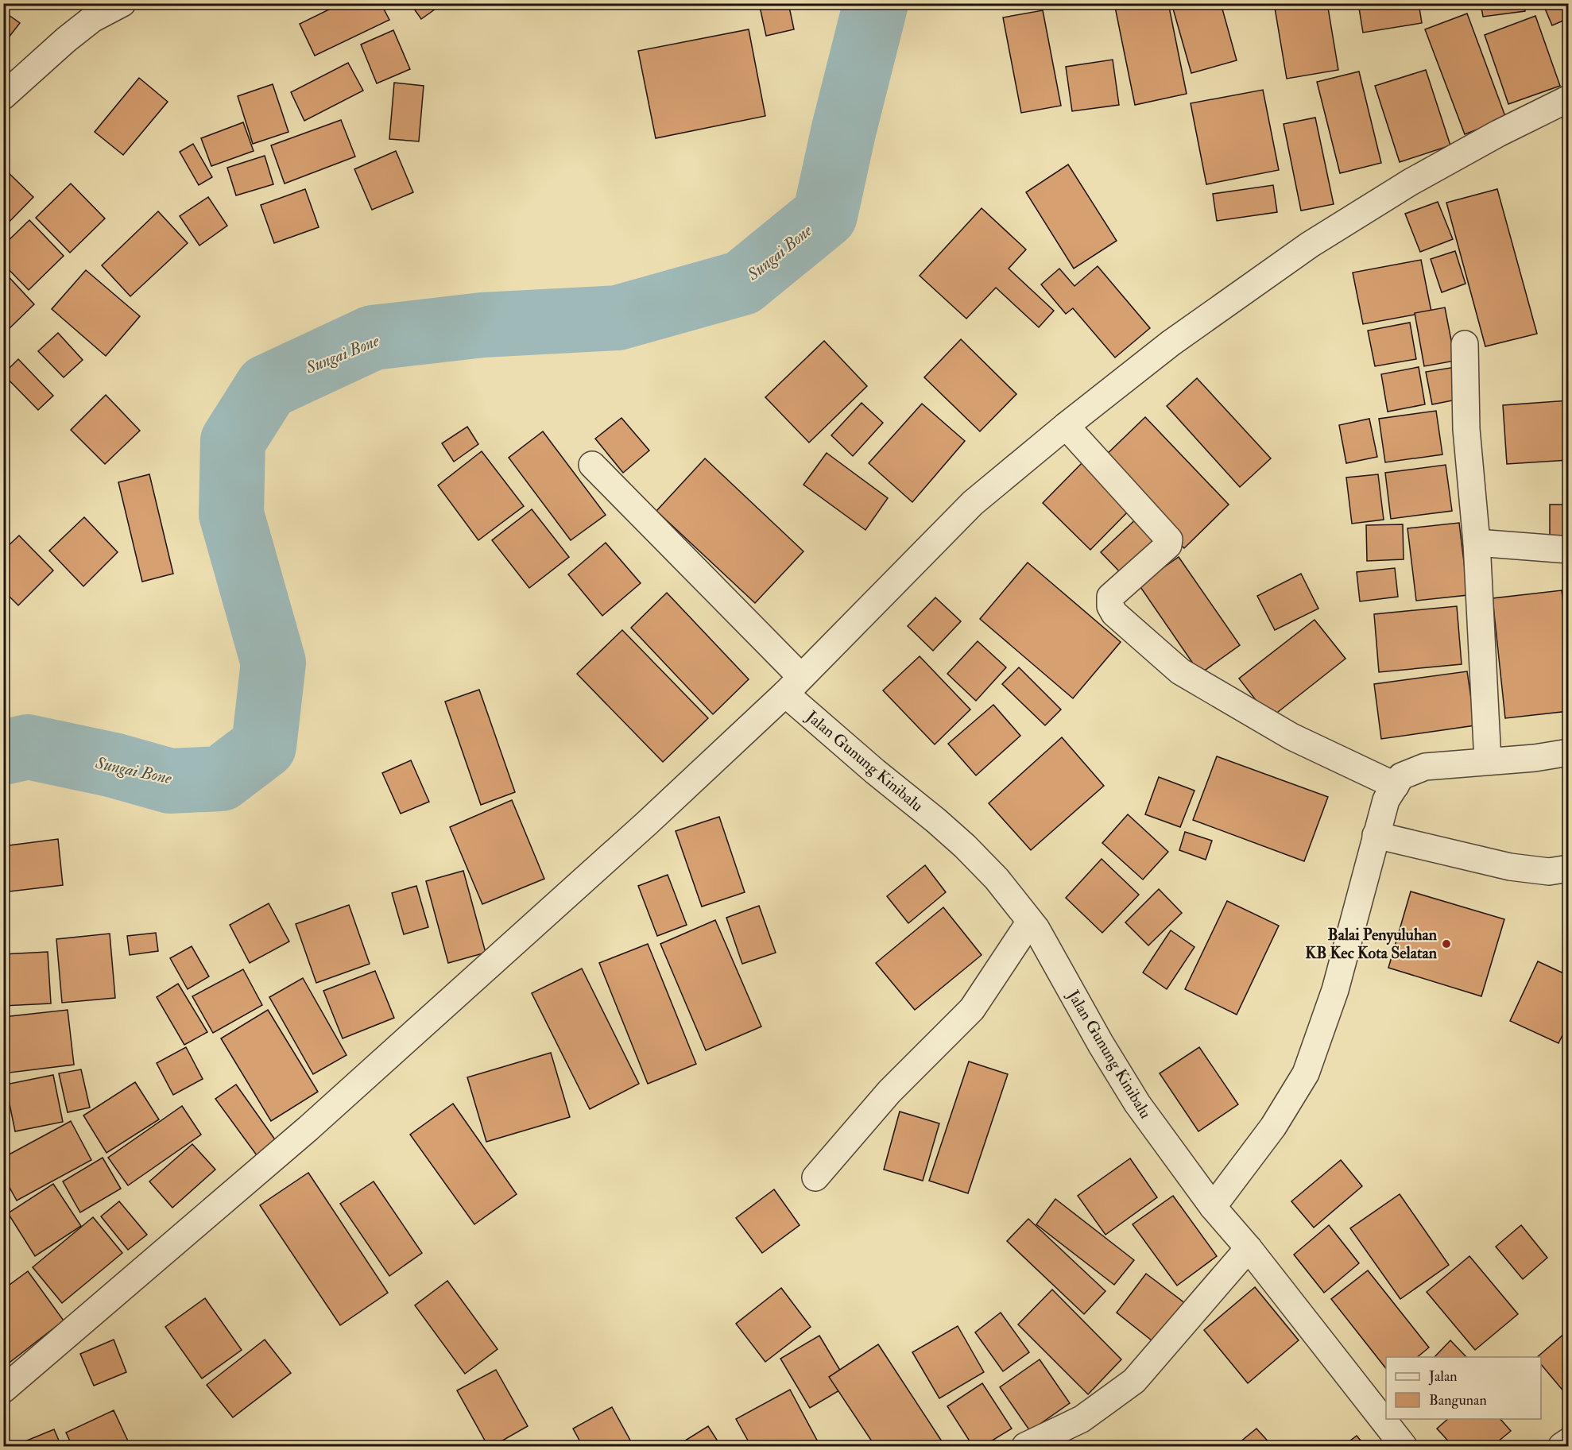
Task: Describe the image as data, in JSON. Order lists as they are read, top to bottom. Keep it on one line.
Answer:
{"streets":{"street":["Jalan Gunung Kinibalu"]},"water":["Sungai Bone"],"places":["Balai Penyuluhan KB Kec Kota Selatan"],"legend":["Jalan","Bangunan"]}
